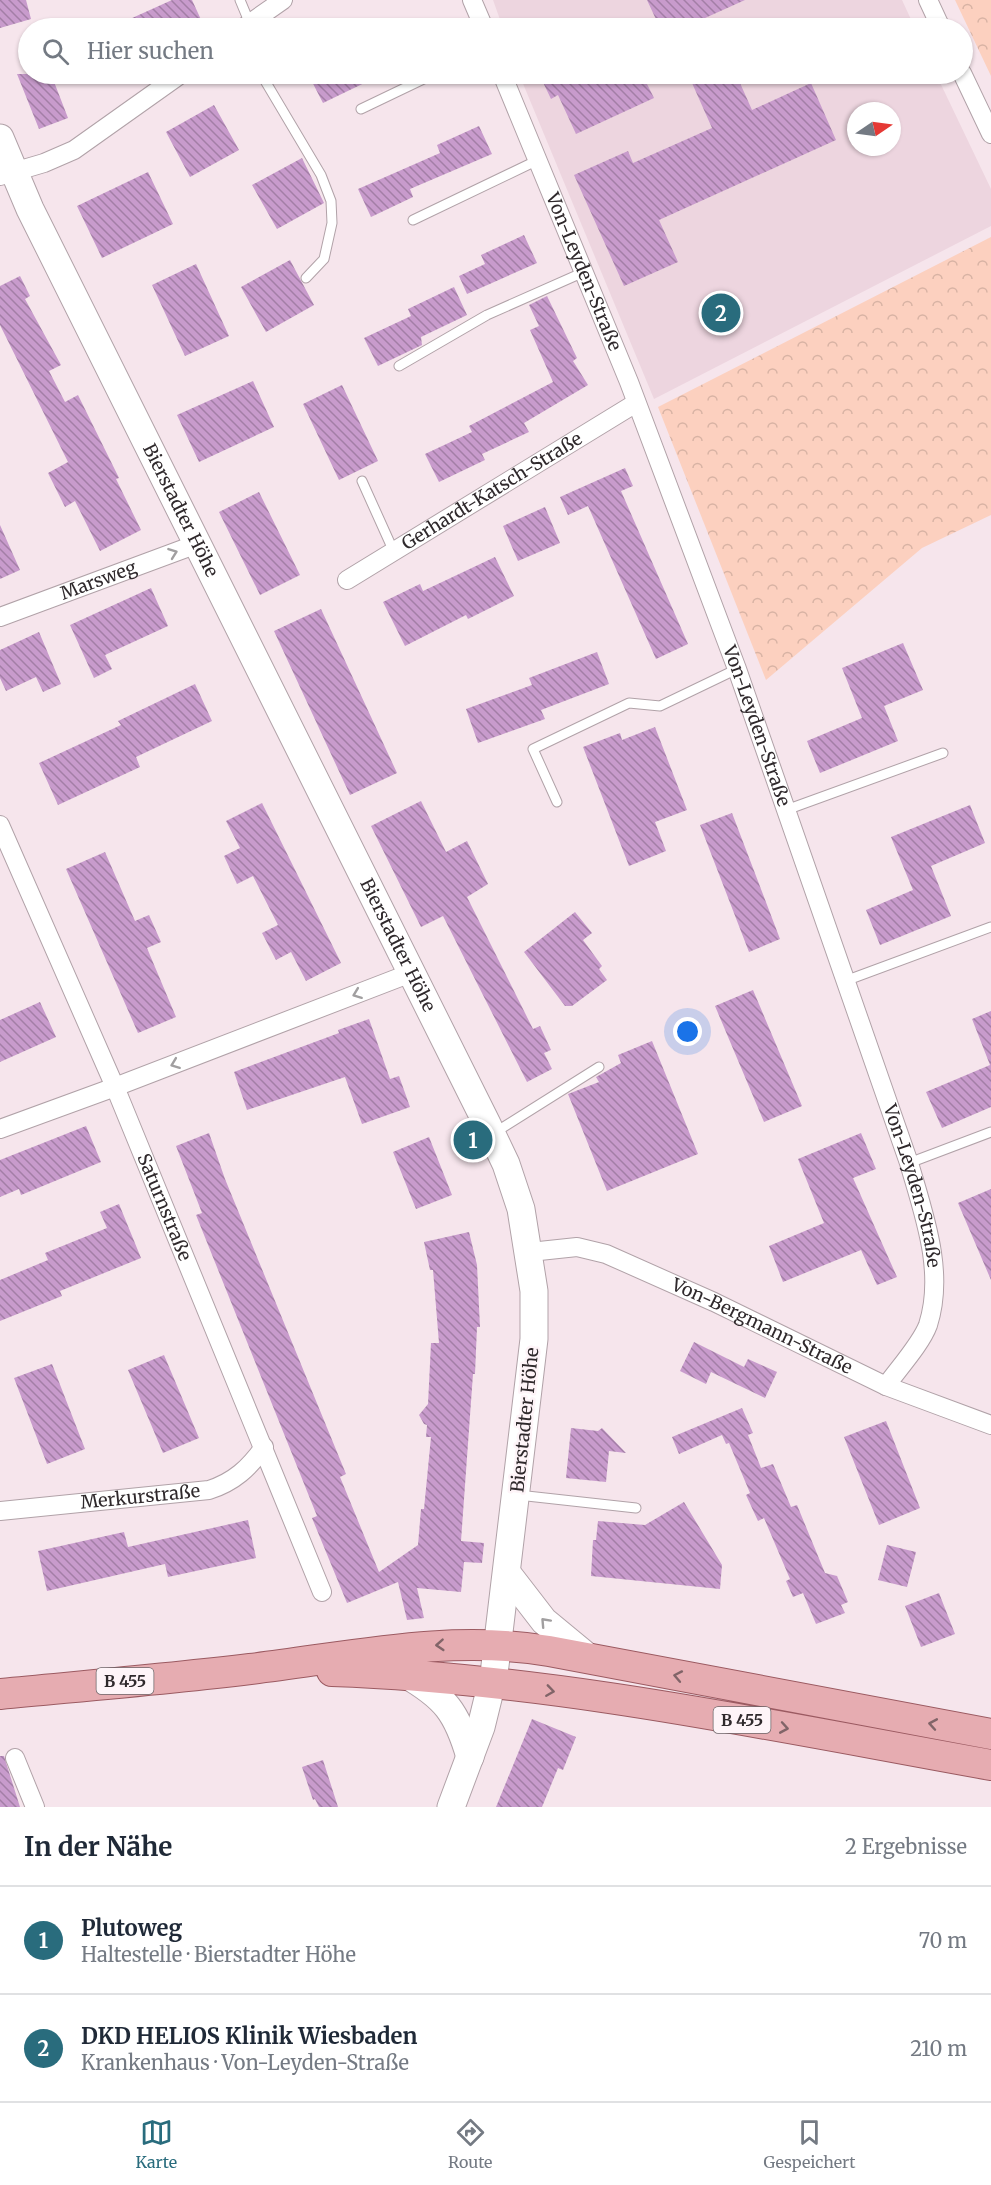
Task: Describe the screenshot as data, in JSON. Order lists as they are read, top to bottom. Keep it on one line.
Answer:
{"streets":{"main road":["Bierstadter Höhe","B 455"],"street":["Von-Leyden-Straße","Gerhardt-Katsch-Straße","Marsweg","Saturnstraße","Von-Bergmann-Straße","Merkurstraße"]},"crossings":[["Von-Leyden-Straße","Gerhardt-Katsch-Straße"],["Von-Leyden-Straße","Von-Bergmann-Straße"],["Bierstadter Höhe","Marsweg"],["Bierstadter Höhe","Von-Bergmann-Straße"],["Bierstadter Höhe","B 455"],["Saturnstraße","Merkurstraße"]],"one_way":["Marsweg"],"north":"right","page":{"search":"Hier suchen","pins":["2","1"],"heading":["In der Nähe","2 Ergebnisse"],"list":[{"mark":"1","name":"Plutoweg","note":"Haltestelle · Bierstadter Höhe","value":"70 m"},{"mark":"2","name":"DKD HELIOS Klinik Wiesbaden","note":"Krankenhaus · Von-Leyden-Straße","value":"210 m"}],"nav":["Karte","Route","Gespeichert"]}}
